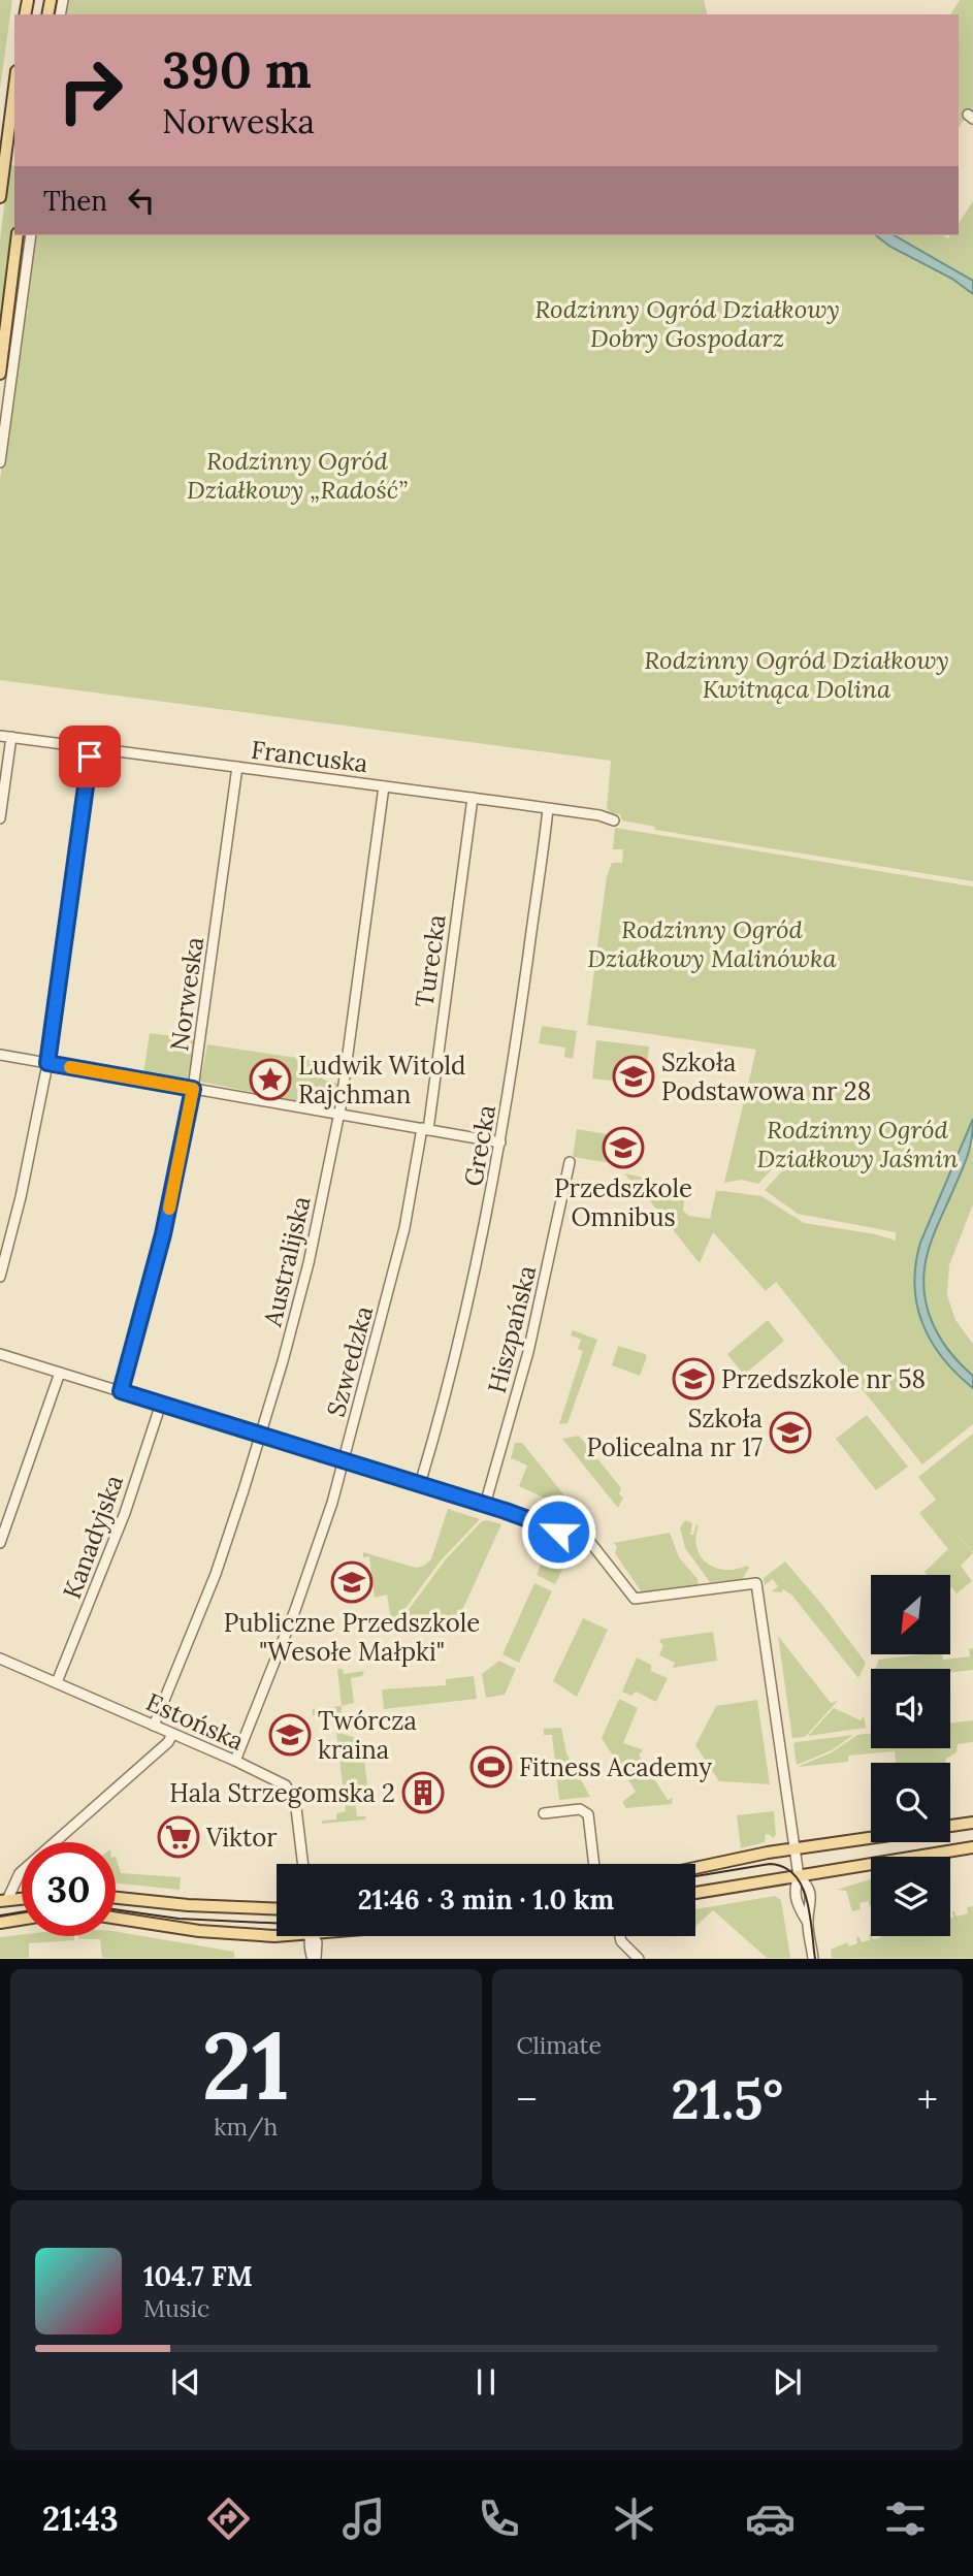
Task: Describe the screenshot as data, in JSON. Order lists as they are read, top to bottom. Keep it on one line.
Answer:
{"streets":{"street":["Francuska","Turecka","Norweska","Grecka","Australijska","Hiszpańska","Szwedzka","Kanadyjska","Estońska"]},"crossings":[["Francuska","Turecka"],["Francuska","Norweska"],["Francuska","Grecka"],["Francuska","Australijska"],["Turecka","Szwedzka"],["Australijska","Estońska"],["Szwedzka","Estońska"],["Kanadyjska","Estońska"]],"parks":["Rodzinny Ogród Działkowy Dobry Gospodarz","Rodzinny Ogród Działkowy „Radość”","Rodzinny Ogród Działkowy Kwitnąca Dolina","Rodzinny Ogród Działkowy Malinówka","Rodzinny Ogród Działkowy Jaśmin"],"places":{"school or university":["Szkoła Podstawowa nr 28","Przedszkole Omnibus","Przedszkole nr 58","Szkoła Policealna nr 17","Publiczne Przedszkole \"Wesołe Małpki\"","Twórcza kraina"],"place":["Ludwik Witold Rajchman"],"sports":["Fitness Academy"],"building":["Hala Strzegomska 2"],"supermarket":["Viktor"]},"north":"bottom left","page":{"turn":["390 m","Norweska"],"then":"Then","limit":"30","trip":"21:46 · 3 min · 1.0 km","tile":[["21","km/h"],"Climate"],"heat":["−","21.5°","+"],"song":["104.7 FM","Music"],"tabs":"21:43"}}
